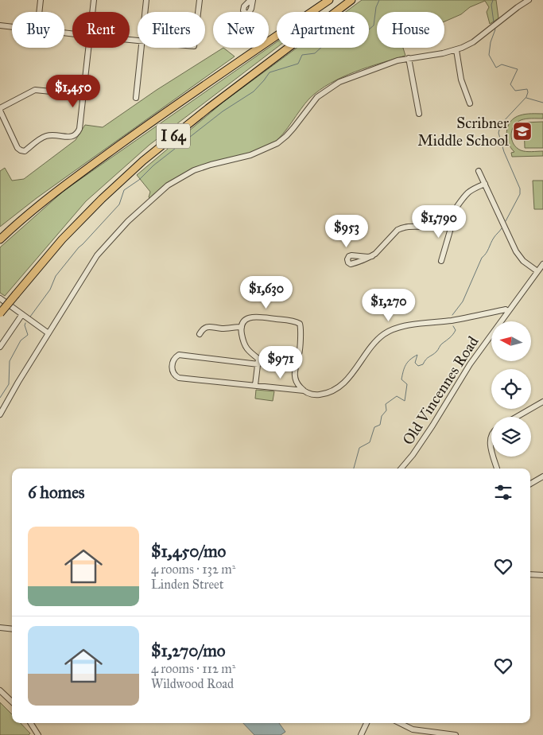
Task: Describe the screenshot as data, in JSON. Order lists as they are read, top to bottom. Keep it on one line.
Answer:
{"streets":{"highway":["I 64"],"street":["Old Vincennes Road"]},"places":{"school or university":["Scribner Middle School"]},"north":"left","page":{"chip":["Buy","Rent","Filters","New","Apartment","House"],"price":["$1,450","$1,790","$953","$1,630","$1,270","$971"],"heading":"6 homes","list":[{"name":"$1,450/mo","note":"4 rooms · 132 m² · Linden Street"},{"name":"$1,270/mo","note":"4 rooms · 112 m² · Wildwood Road"}]}}
